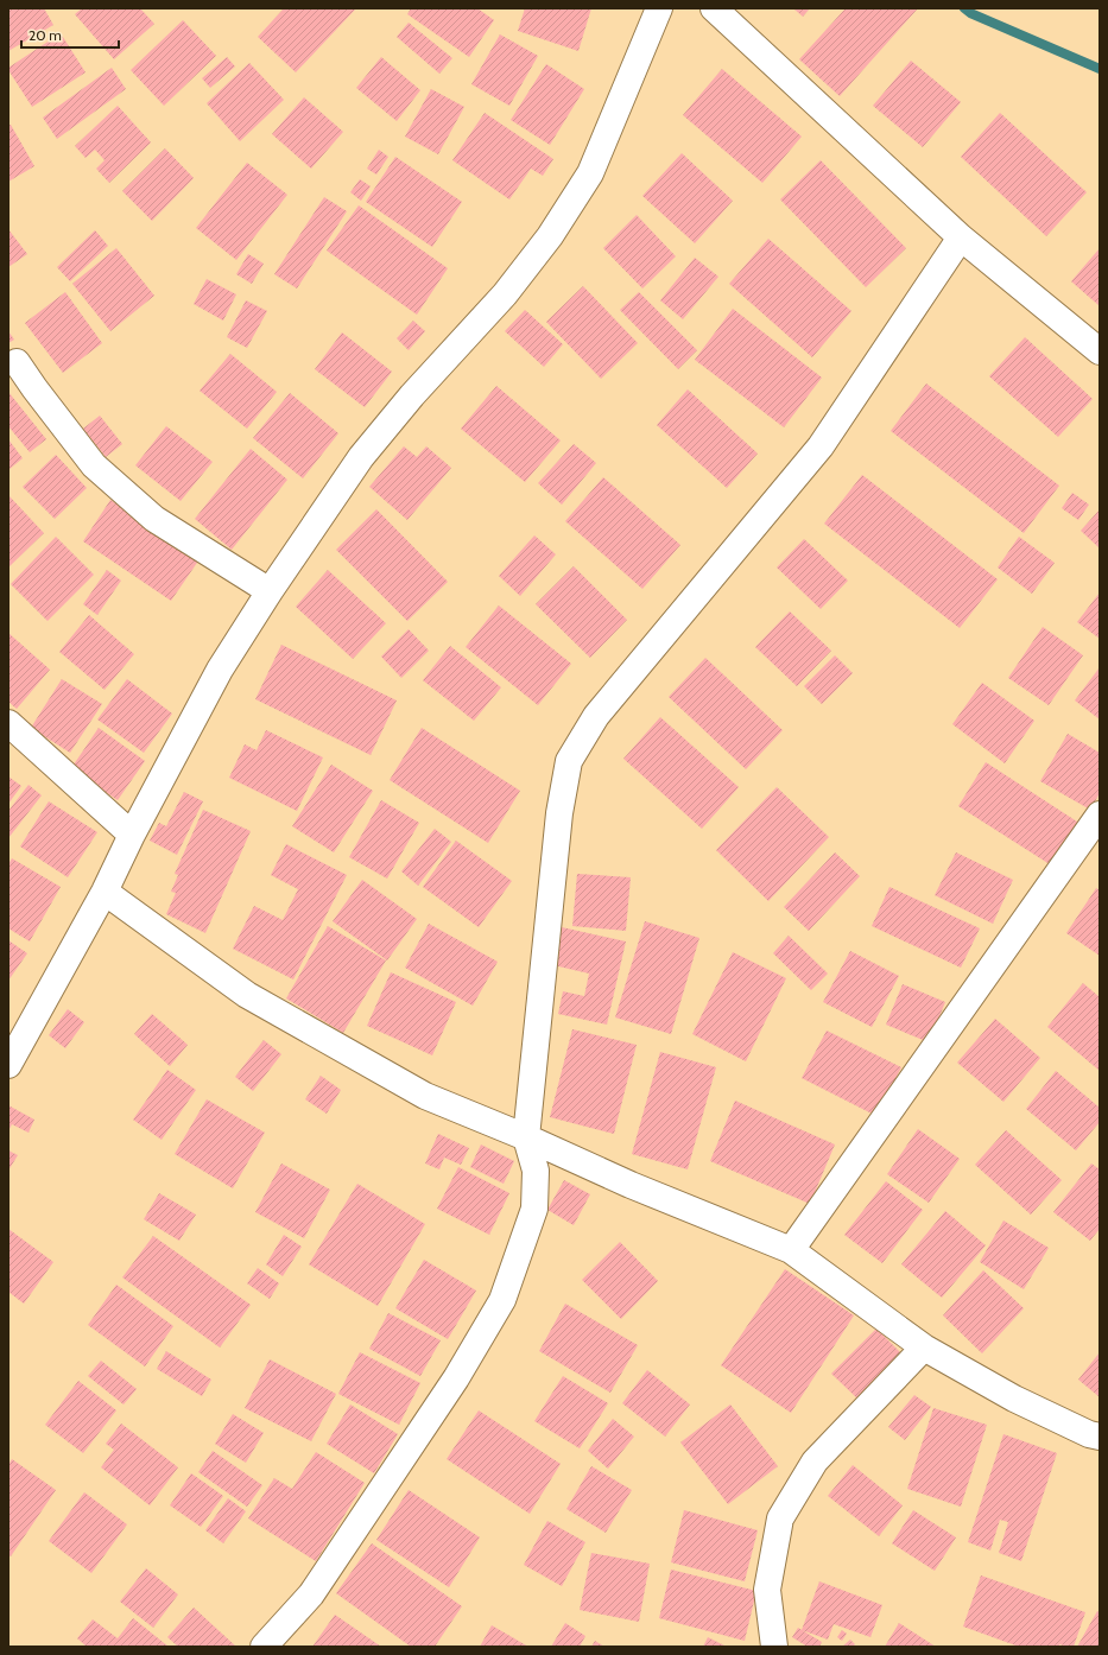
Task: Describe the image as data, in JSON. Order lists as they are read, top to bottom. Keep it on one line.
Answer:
{"scale_bar":"20 m"}
